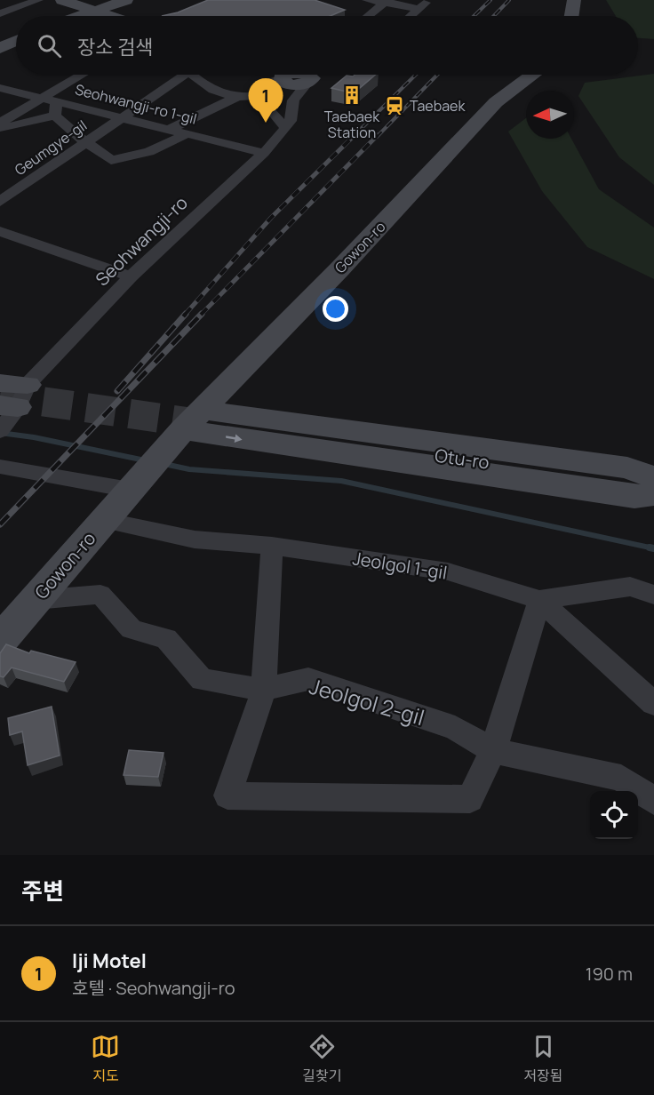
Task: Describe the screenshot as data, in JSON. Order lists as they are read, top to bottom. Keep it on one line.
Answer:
{"streets":{"street":["Seohwangji-ro 1-gil","Geumgye-gil","Seohwangji-ro","Gowon-ro","Otu-ro","Jeolgol 1-gil","Jeolgol 2-gil"]},"crossings":[["Seohwangji-ro 1-gil","Geumgye-gil"],["Seohwangji-ro 1-gil","Seohwangji-ro"],["Gowon-ro","Jeolgol 1-gil"],["Gowon-ro","Jeolgol 2-gil"]],"places":{"building":["Taebaek Station"],"station":["Taebaek"]},"north":"left","page":{"search":"장소 검색","pins":"1","heading":"주변","list":[{"mark":"1","name":"Iji Motel","note":"호텔 · Seohwangji-ro","value":"190 m"}],"nav":["지도","길찾기","저장됨"]}}
